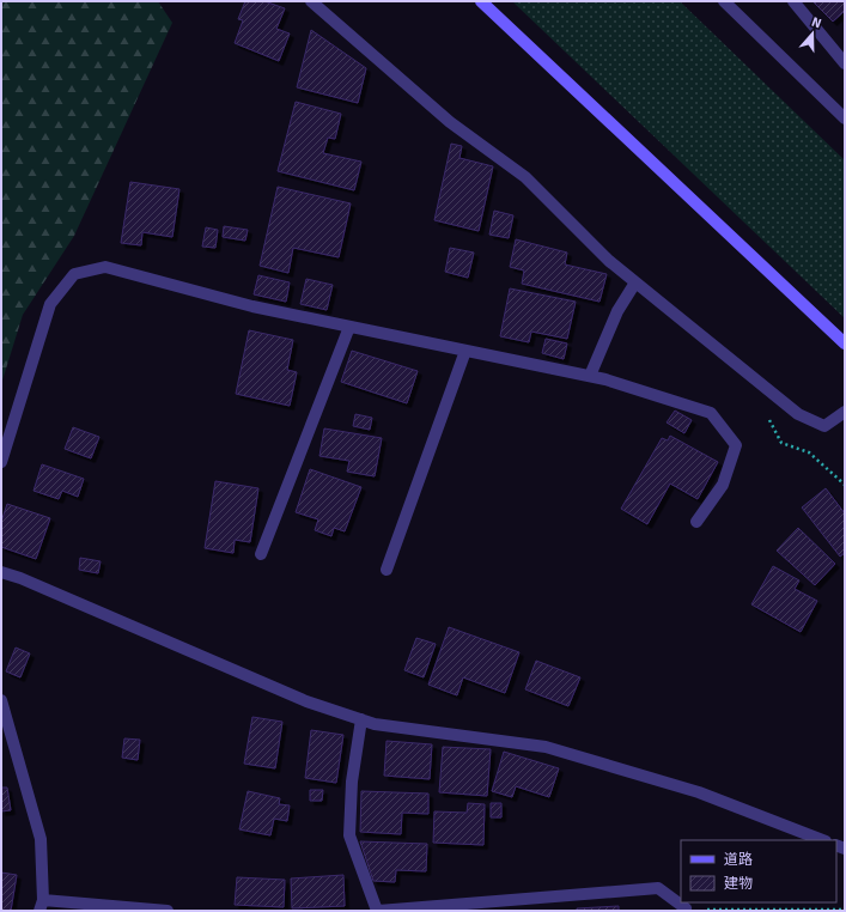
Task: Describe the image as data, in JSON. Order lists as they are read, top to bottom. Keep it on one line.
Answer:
{"legend":["道路","建物"],"north":"top"}
